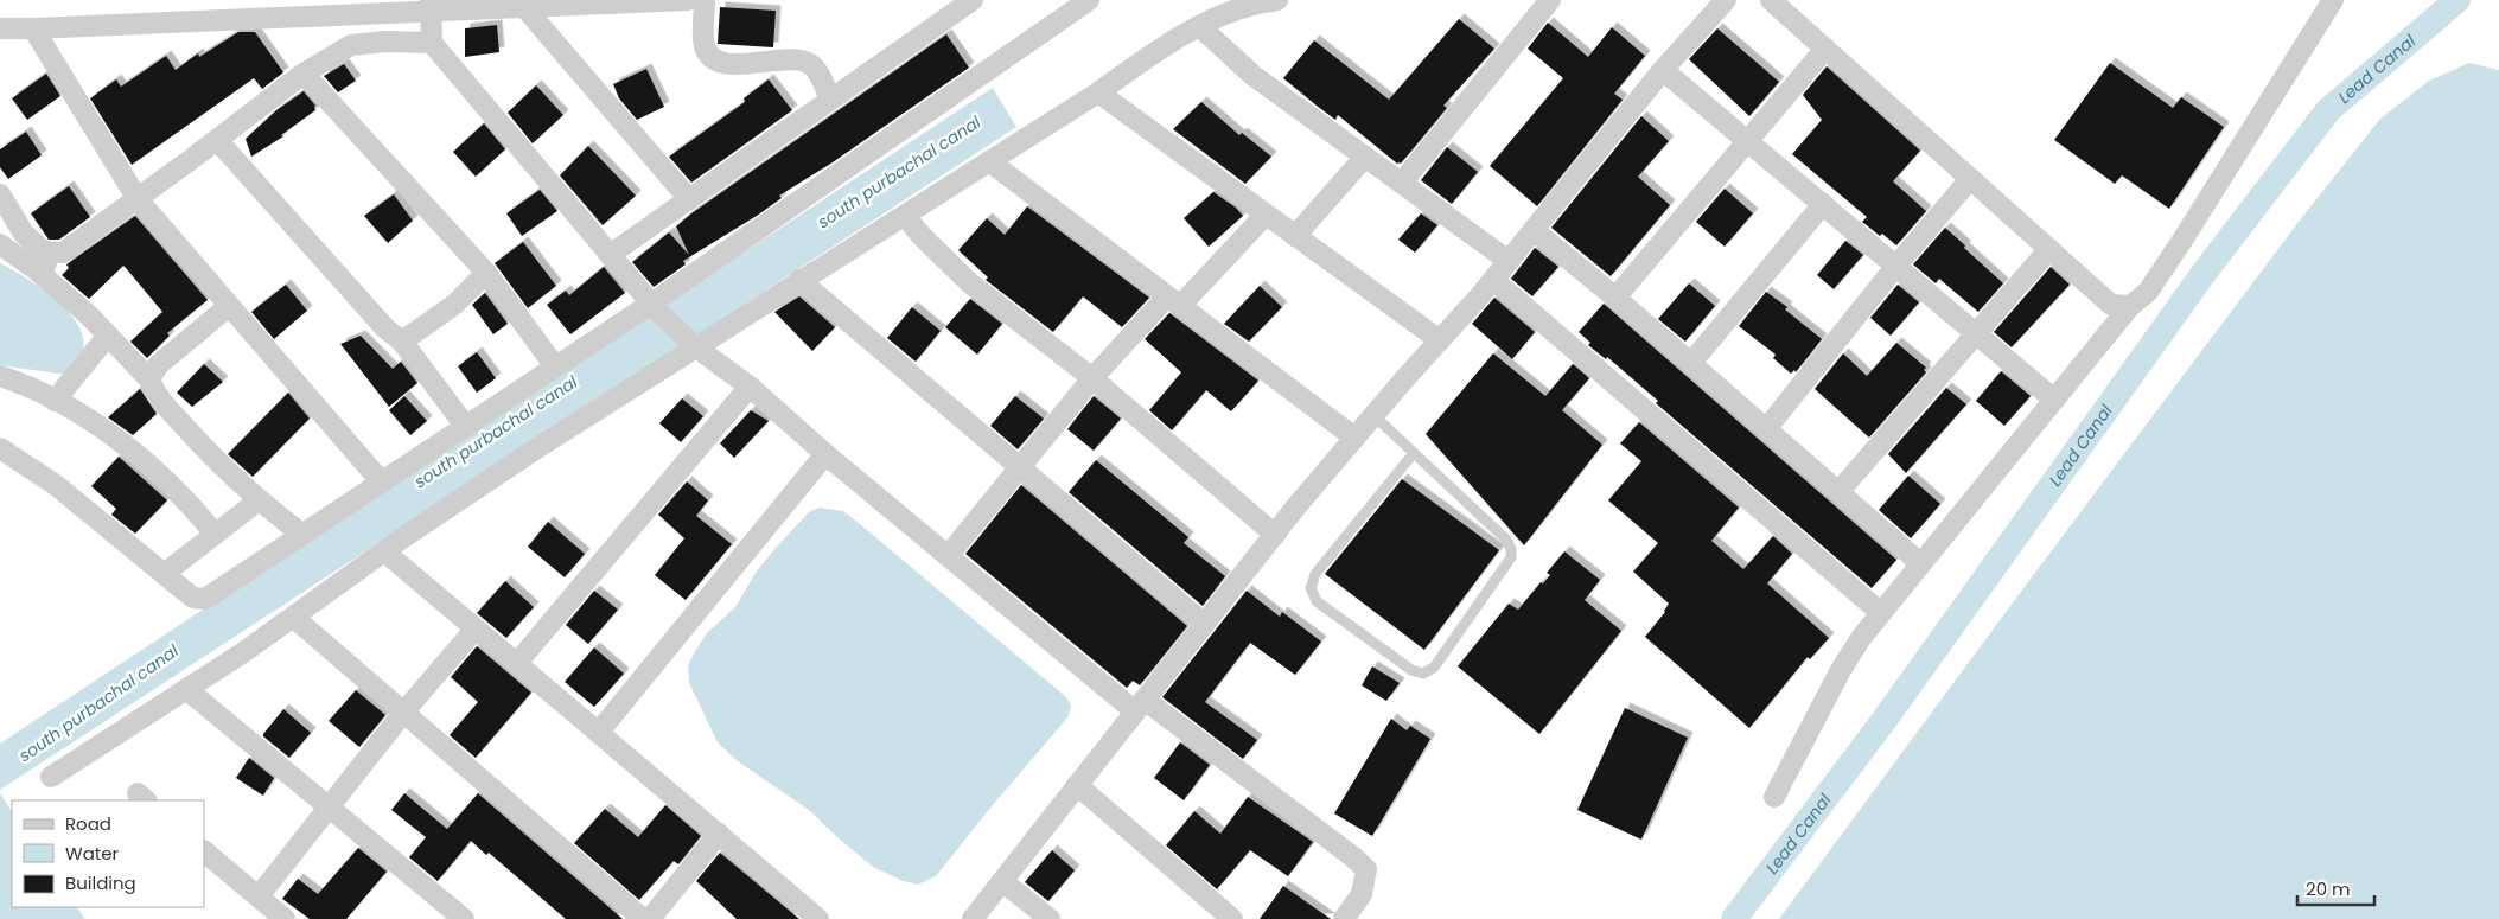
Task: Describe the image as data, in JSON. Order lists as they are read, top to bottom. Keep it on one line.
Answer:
{"water":["Lead Canal","south purbachal canal"],"legend":["Road","Water","Building"],"scale_bar":"20 m"}
